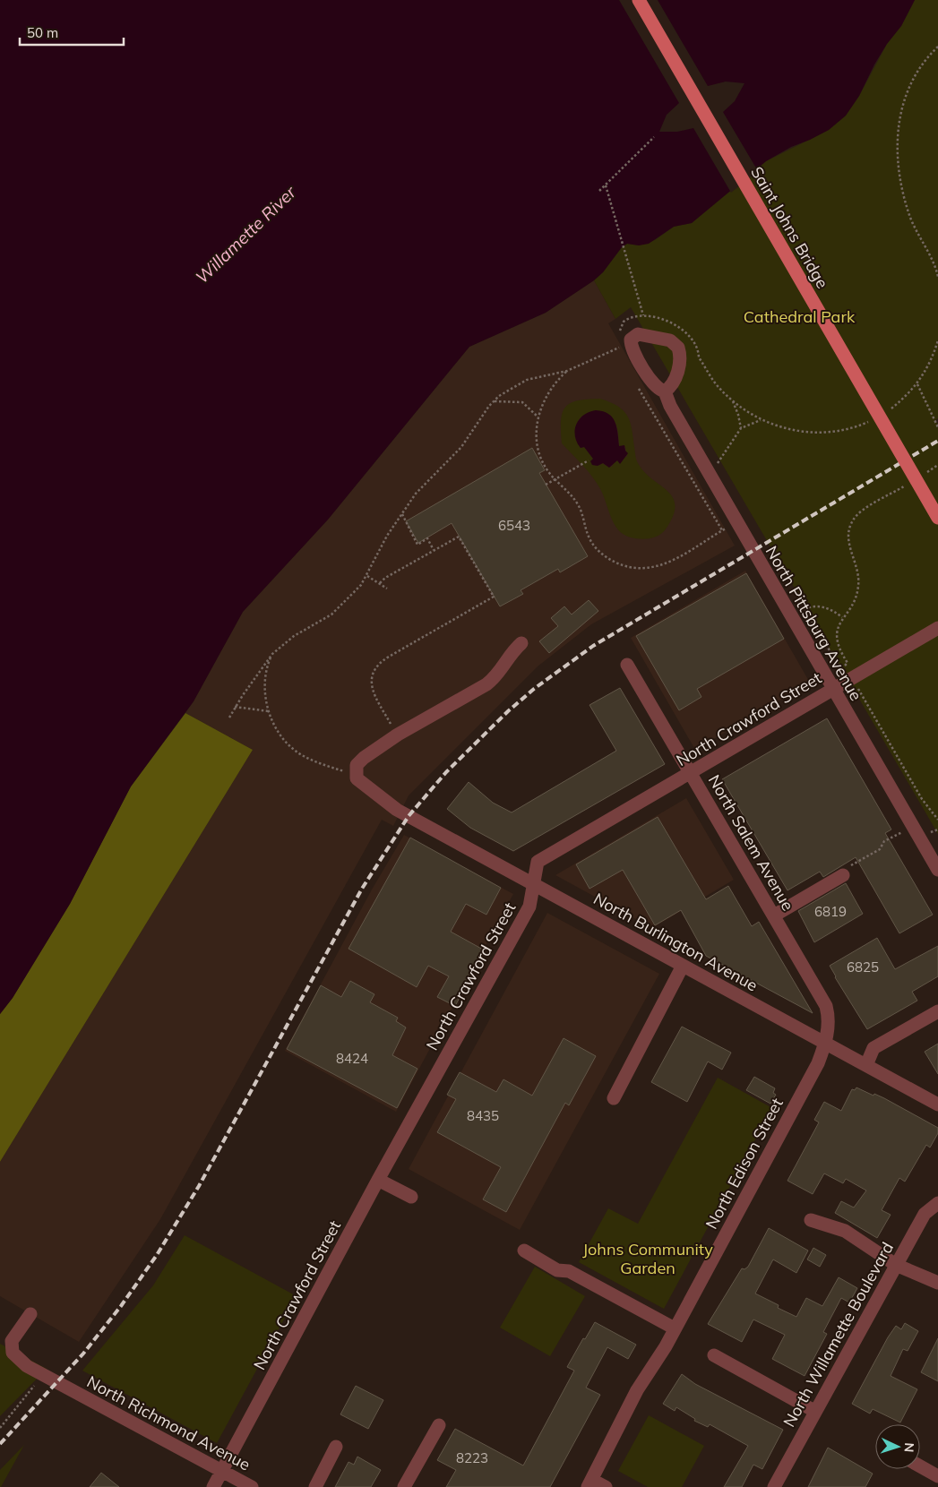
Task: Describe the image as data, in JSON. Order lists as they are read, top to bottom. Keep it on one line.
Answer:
{"streets":{"main road":["Saint Johns Bridge"],"street":["North Pittsburg Avenue","North Crawford Street","North Salem Avenue","North Burlington Avenue","North Edison Street","North Willamette Boulevard","North Richmond Avenue"]},"crossings":[["North Pittsburg Avenue","North Crawford Street"],["North Crawford Street","North Salem Avenue"],["North Crawford Street","North Burlington Avenue"],["North Crawford Street","North Richmond Avenue"],["North Salem Avenue","North Burlington Avenue"],["North Salem Avenue","North Edison Street"],["North Burlington Avenue","North Edison Street"]],"water":["Willamette River"],"parks":["Cathedral Park","Johns Community Garden"],"house_numbers":["6543","6819","6825","8424","8435","8223"],"scale_bar":"50 m","north":"right"}
